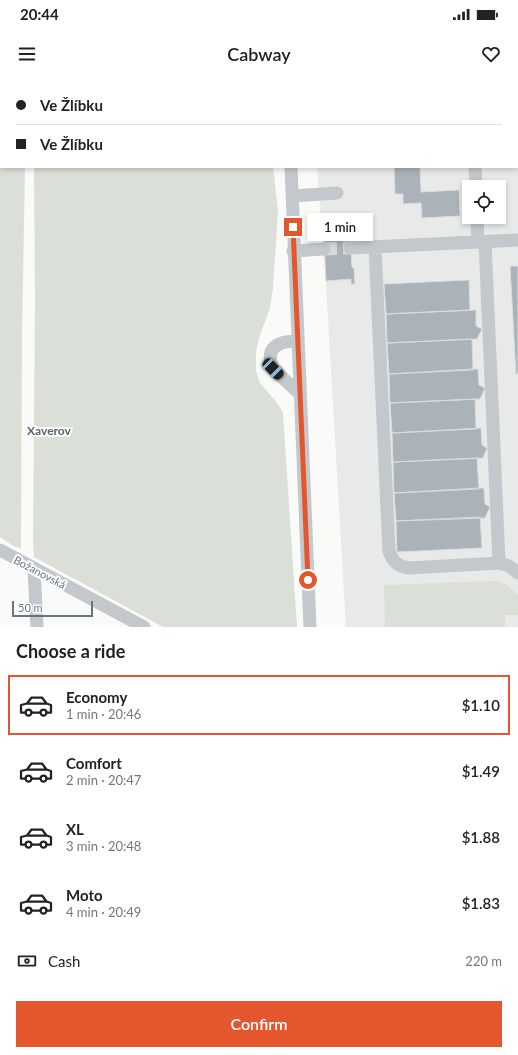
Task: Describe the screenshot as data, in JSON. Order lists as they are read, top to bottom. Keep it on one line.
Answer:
{"streets":{"street":["Božanovská"]},"districts":["Xaverov"],"scale_bar":"50 m","page":{"status":"20:44","header":"Cabway","banner":["Ve Žlíbku","Ve Žlíbku"],"bubble":"1 min","scale":"50 m","heading":"Choose a ride","list":[{"name":"Economy","note":"1 min · 20:46","value":"$1.10"},{"name":"Comfort","note":"2 min · 20:47","value":"$1.49"},{"name":"XL","note":"3 min · 20:48","value":"$1.88"},{"name":"Moto","note":"4 min · 20:49","value":"$1.83"}],"pay":["Cash","220 m"],"buttons":"Confirm"}}
